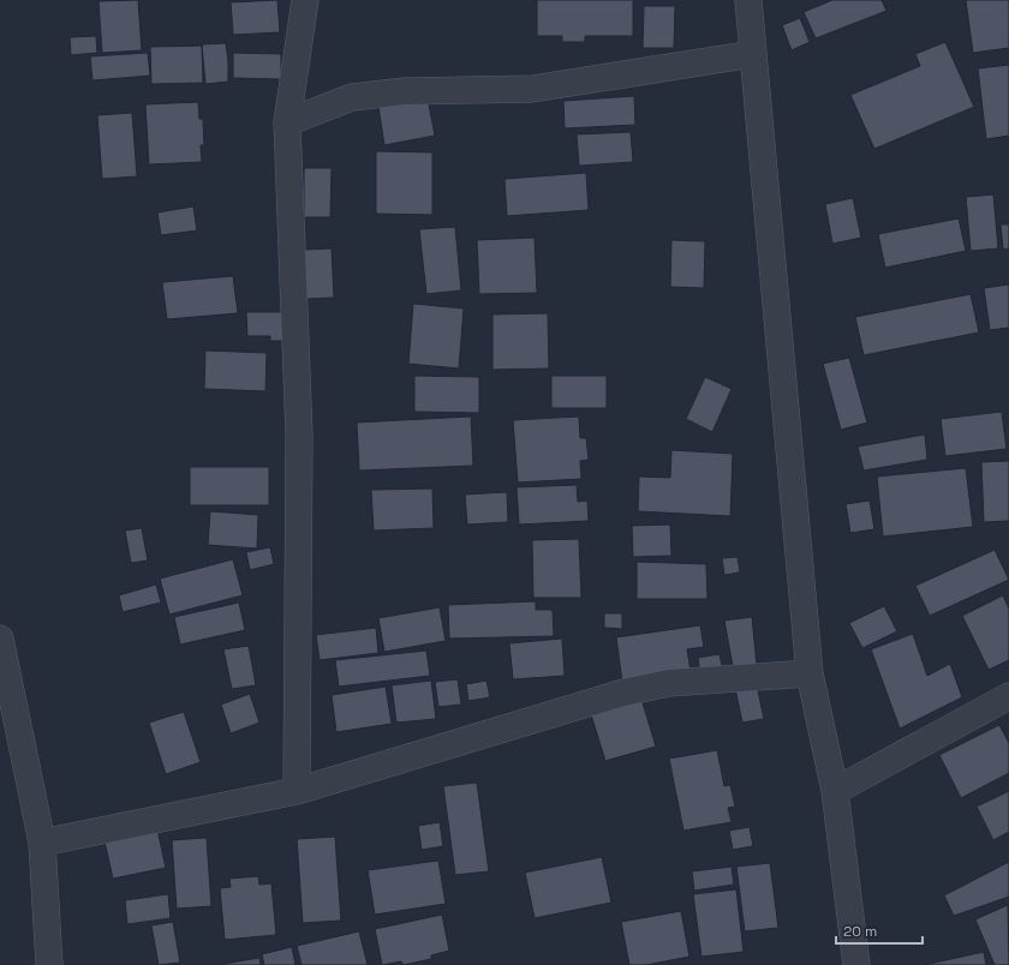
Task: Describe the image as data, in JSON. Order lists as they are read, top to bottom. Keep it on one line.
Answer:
{"scale_bar":"20 m"}
